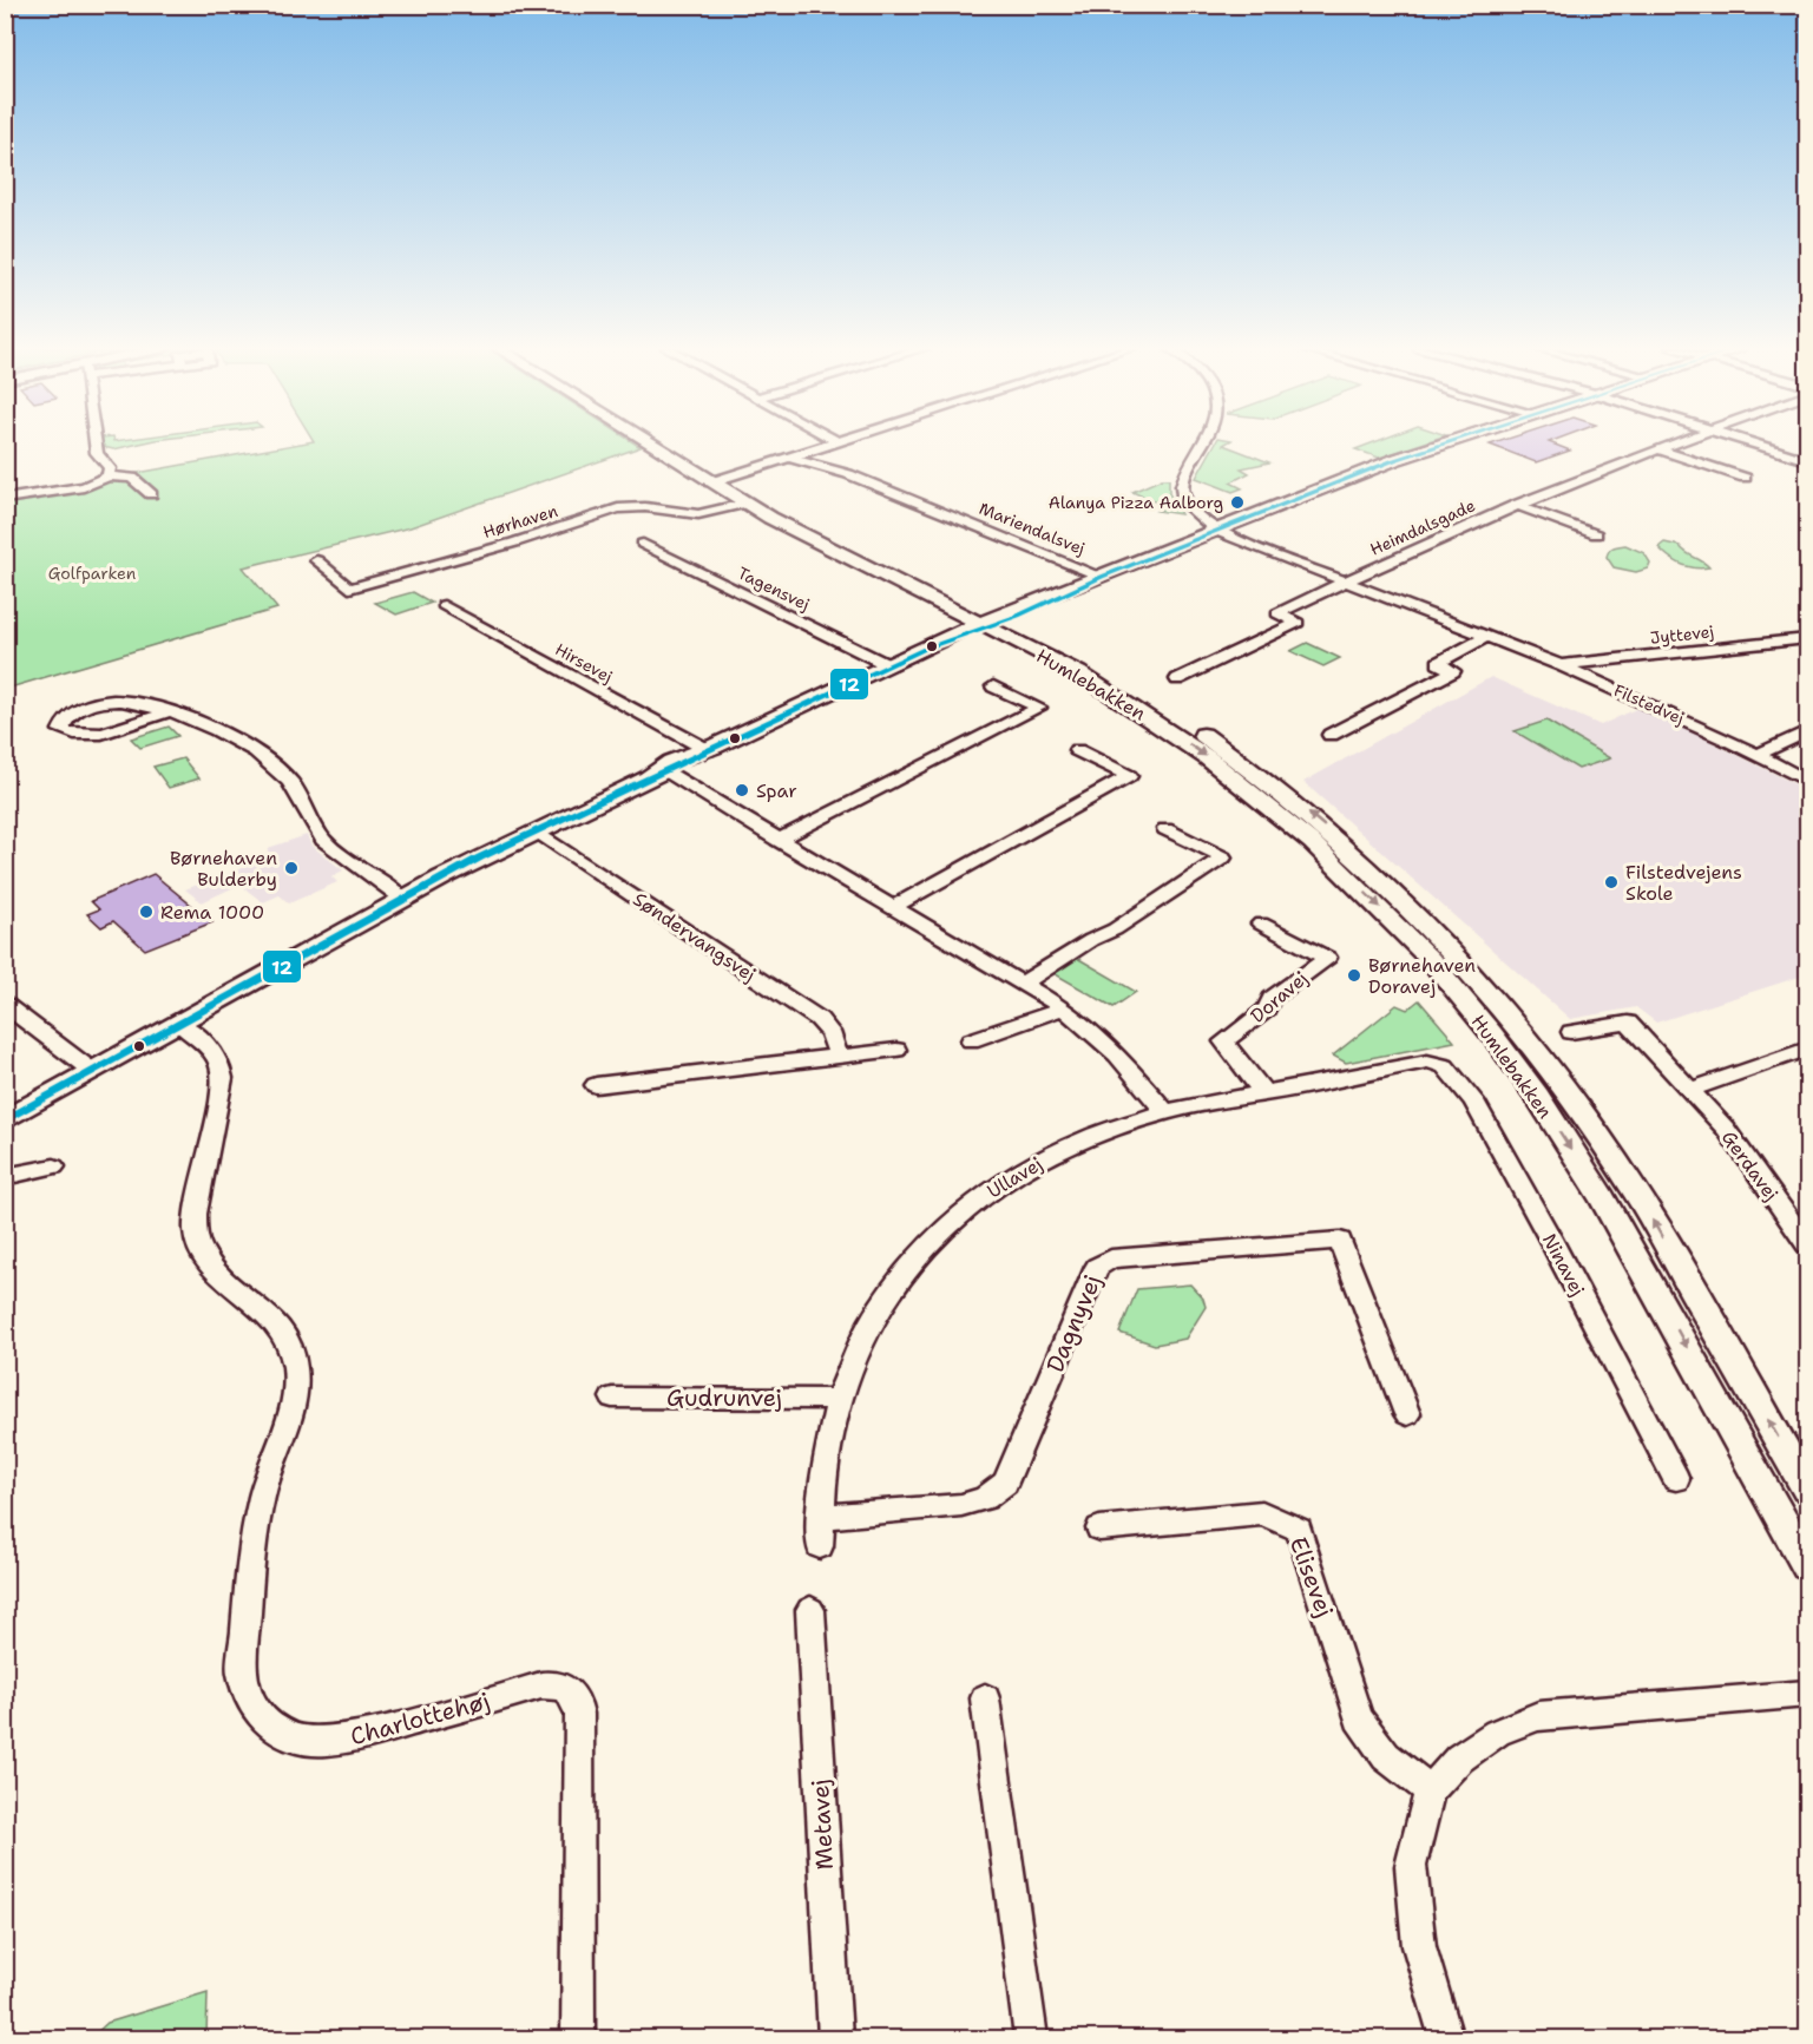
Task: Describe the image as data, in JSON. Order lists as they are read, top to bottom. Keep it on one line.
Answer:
{"streets":{"street":["Hørhaven","Heimdalsgade","Mariendalsvej","Tagensvej","Jyttevej","Hirsevej","Humlebakken","Filstedvej","Søndervangsvej","Doravej","Gerdavej","Ullavej","Ninavej","Dagnyvej","Gudrunvej","Elisevej","Charlottehøj","Metavej"]},"crossings":[["Hørhaven","Humlebakken"],["Heimdalsgade","Filstedvej"],["Jyttevej","Filstedvej"],["Doravej","Ullavej"],["Ullavej","Ninavej"],["Ullavej","Dagnyvej"],["Ullavej","Gudrunvej"]],"parks":["Golfparken"],"places":["Alanya Pizza Aalborg","Spar","Børnehaven Bulderby","Filstedvejens Skole","Rema 1000","Børnehaven Doravej"],"lines":["transit line 12"]}
